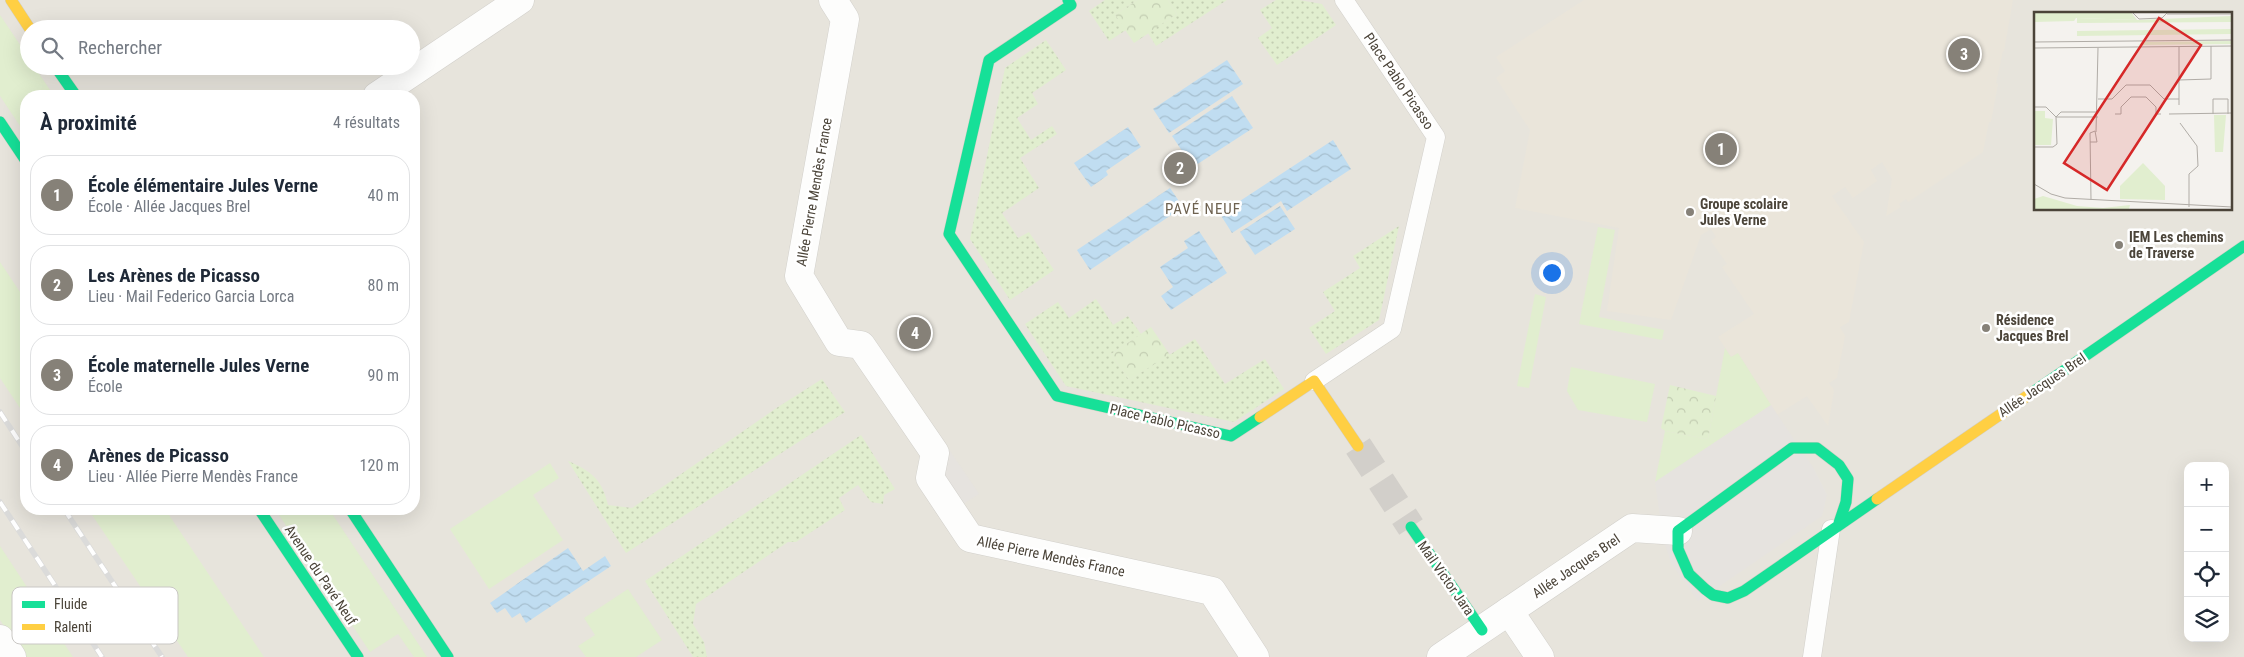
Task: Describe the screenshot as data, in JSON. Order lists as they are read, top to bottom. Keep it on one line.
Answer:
{"streets":{"street":["Place Pablo Picasso","Allée Pierre Mendès France","Allée Jacques Brel","Avenue du Pavé Neuf","Mail Victor Jara"]},"crossings":[["Allée Jacques Brel","Mail Victor Jara"]],"districts":["PAVÉ NEUF"],"places":["Groupe scolaire Jules Verne","IEM Les chemins de Traverse","Résidence Jacques Brel"],"legend":["Fluide","Ralenti"],"page":{"search":"Rechercher","pins":["3","1","2","4"],"heading":["À proximité","4 résultats"],"list":[{"mark":"1","name":"École élémentaire Jules Verne","note":"École · Allée Jacques Brel","value":"40 m"},{"mark":"2","name":"Les Arènes de Picasso","note":"Lieu · Mail Federico Garcia Lorca","value":"80 m"},{"mark":"3","name":"École maternelle Jules Verne","note":"École","value":"90 m"},{"mark":"4","name":"Arènes de Picasso","note":"Lieu · Allée Pierre Mendès France","value":"120 m"}],"map_buttons":["+","−"]}}
